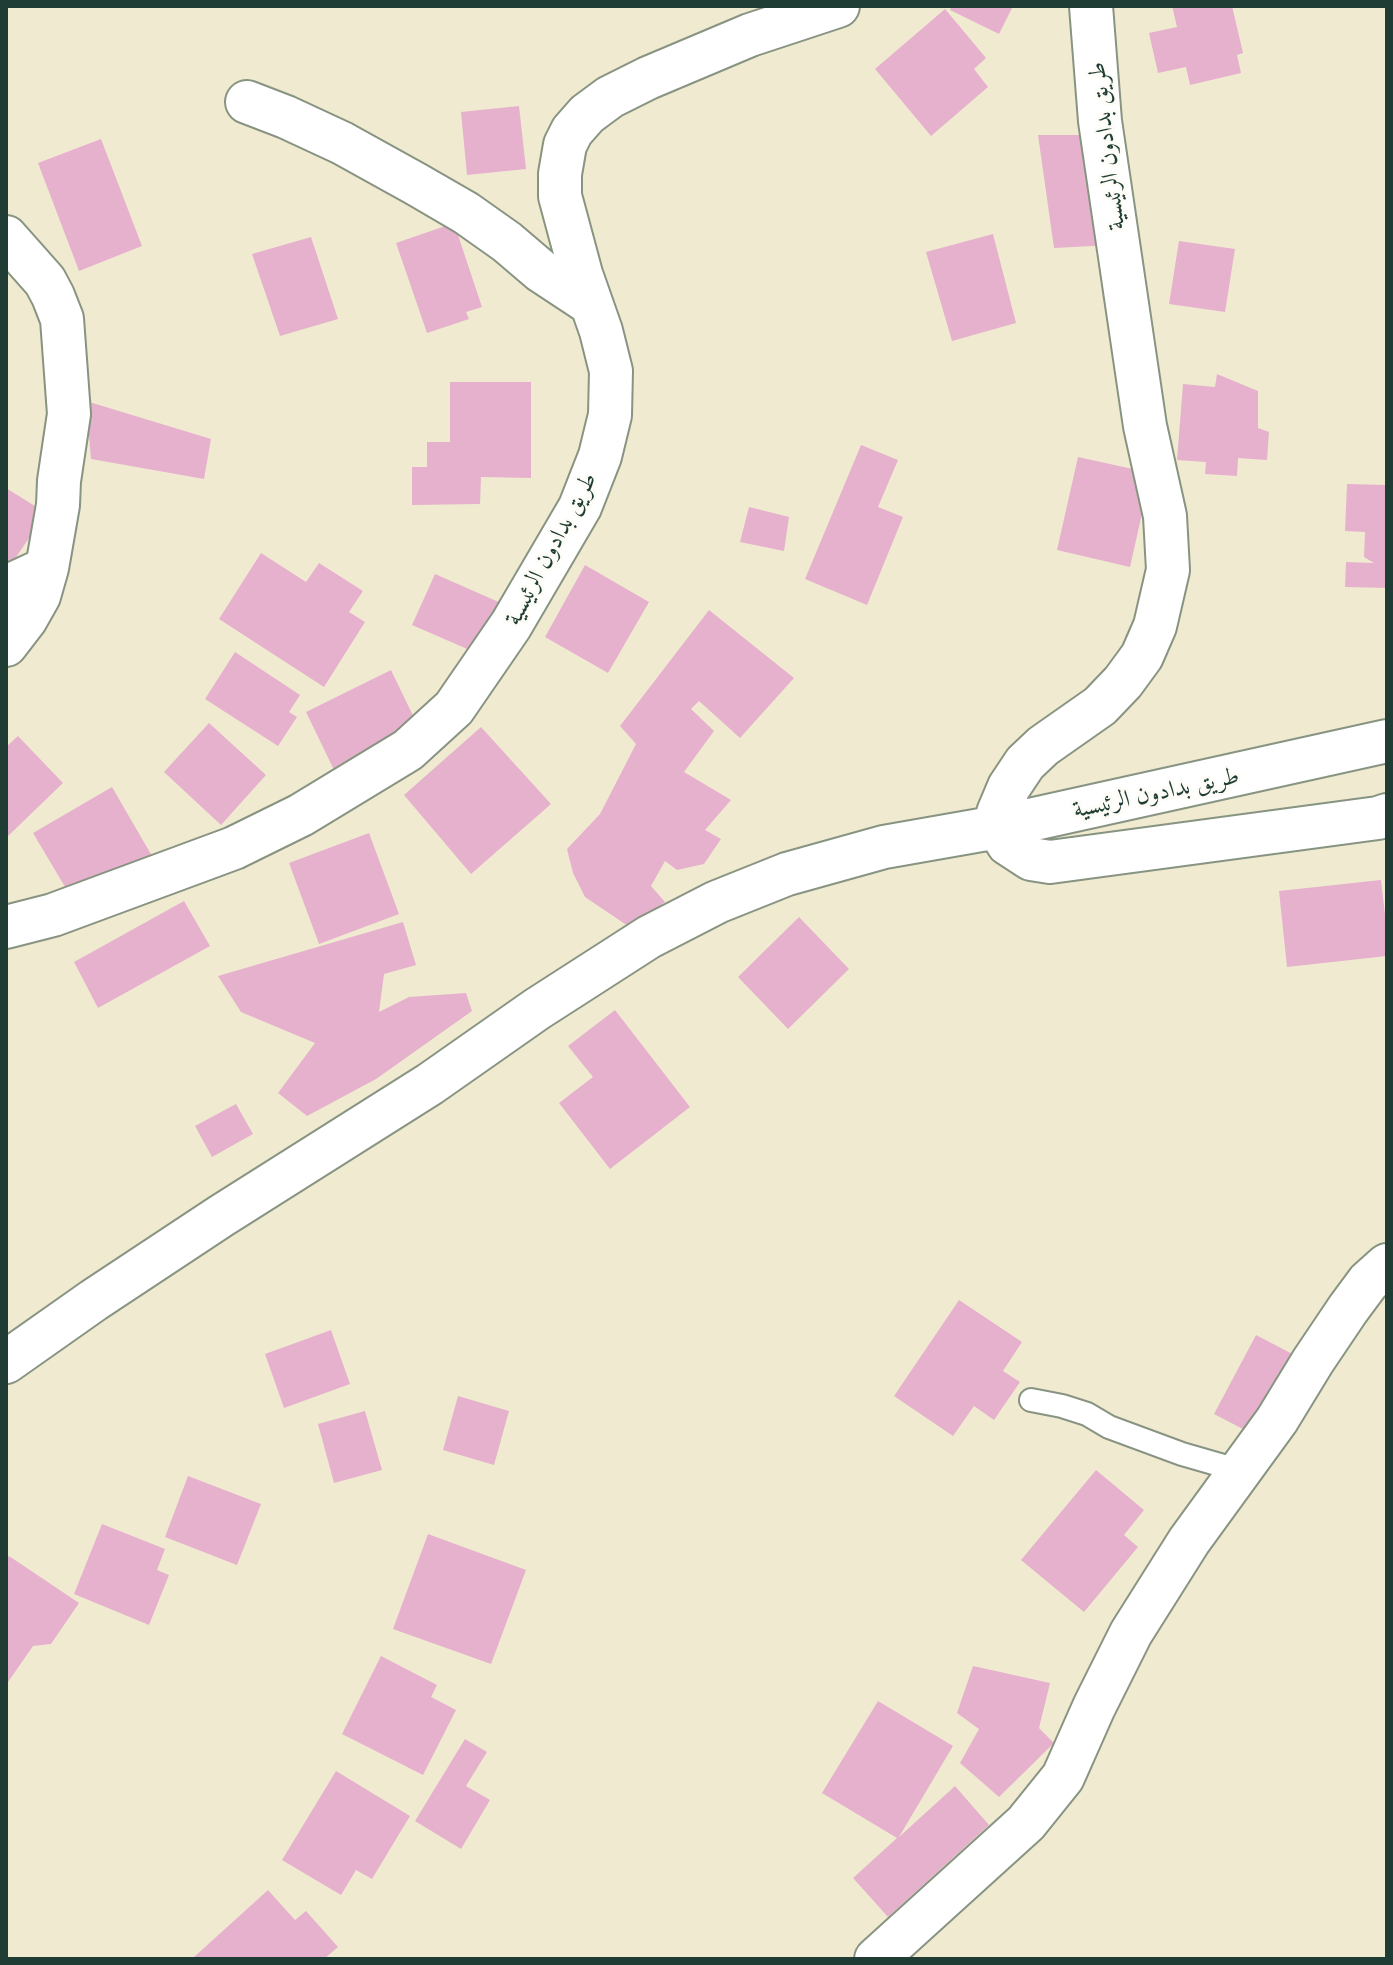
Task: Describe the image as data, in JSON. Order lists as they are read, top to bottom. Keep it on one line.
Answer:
{"streets":{"street":["طريق بدادون الرئيسية"]}}
